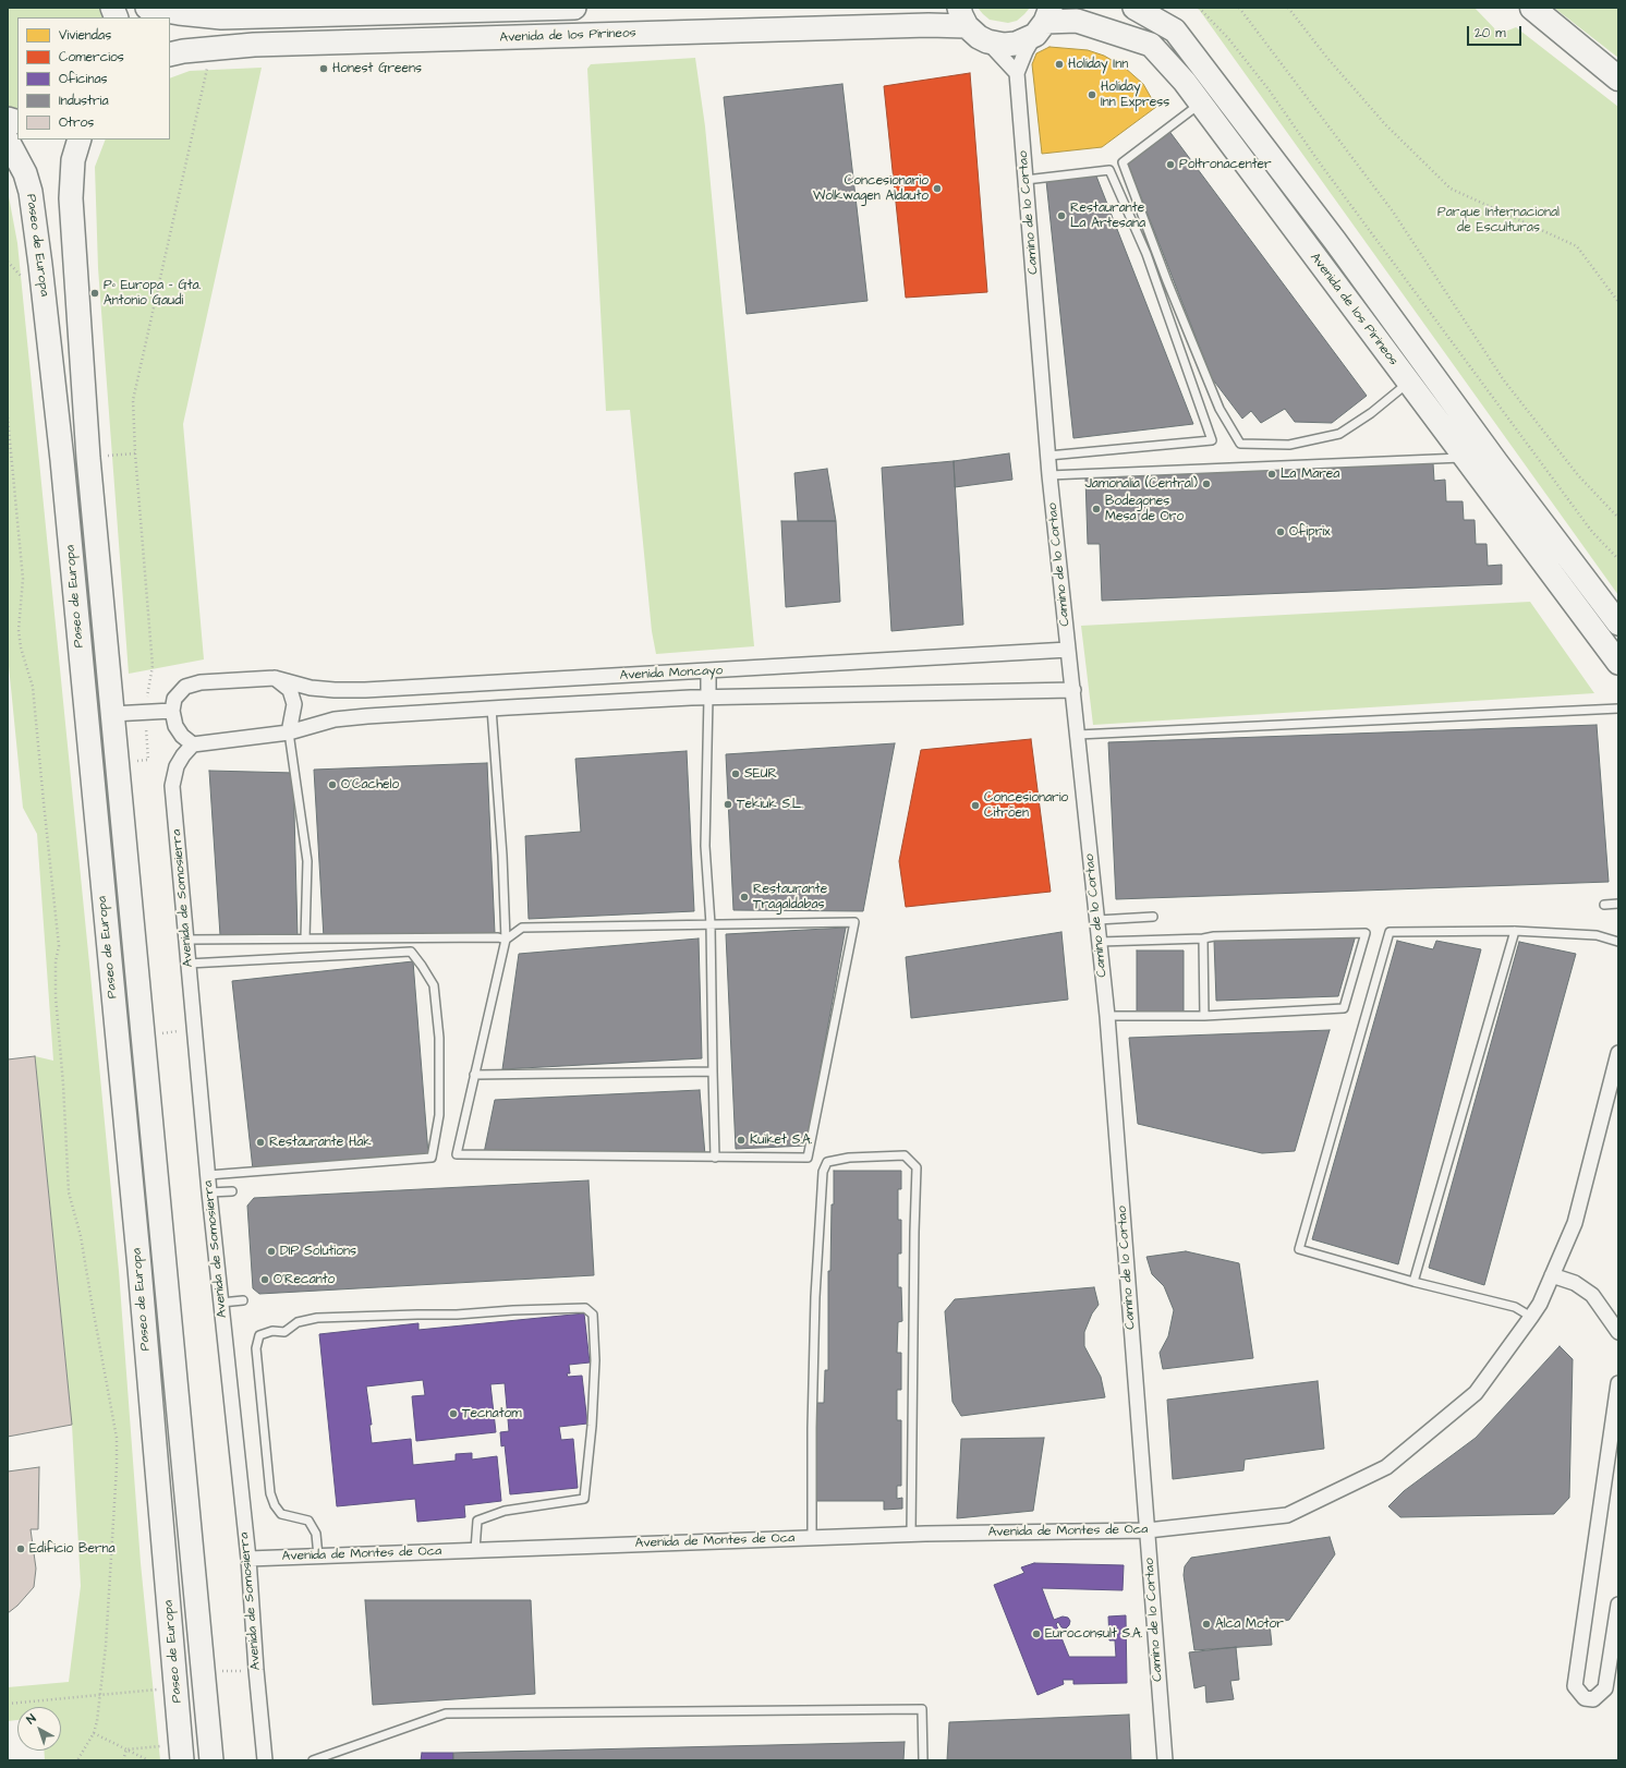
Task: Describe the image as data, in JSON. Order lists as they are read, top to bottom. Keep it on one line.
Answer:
{"streets":{"main road":["Avenida de los Pirineos","Paseo de Europa"],"street":["Camino de lo Cortao","Avenida Moncayo","Avenida de Somosierra","Avenida de Montes de Oca"]},"crossings":[["Avenida de los Pirineos","Camino de lo Cortao"],["Camino de lo Cortao","Avenida Moncayo"],["Camino de lo Cortao","Avenida de Montes de Oca"],["Avenida Moncayo","Avenida de Somosierra"],["Avenida de Somosierra","Avenida de Montes de Oca"]],"parks":["Parque Internacional de Esculturas"],"places":["Holiday Inn","Honest Greens","Holiday Inn Express","Poltronacenter","Concesionario Wolkwagen Aldauto","Restaurante La Artesana","Pº Europa - Gta. Antonio Gaudí","La Marea","Jamonalia (Central)","Bodegones Mesa de Oro","Ofiprix","SEUR","O'Cachelo","Tekiuk S.L.","Concesionario Citröen","Restaurante Tragaldabas","Kuiket S.A.","Restaurante Hak","DIP Solutions","O'Recanto","Tecnatom","Edificio Berna","Alca Motor","Euroconsult S.A."],"legend":["Viviendas","Comercios","Oficinas","Industria","Otros"],"scale_bar":"20 m","north":"top left"}
